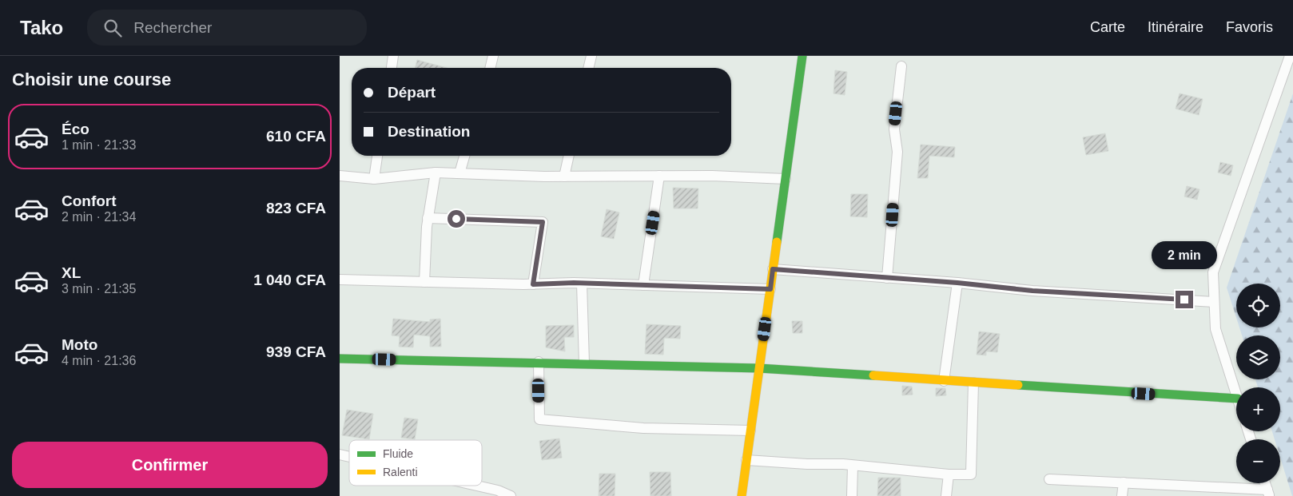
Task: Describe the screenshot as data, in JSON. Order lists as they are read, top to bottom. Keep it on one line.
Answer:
{"legend":["Fluide","Ralenti"],"page":{"header":"Tako","search":"Rechercher","nav":["Carte","Itinéraire","Favoris"],"heading":"Choisir une course","banner":["Départ","Destination"],"list":[{"name":"Éco","note":"1 min · 21:33","value":"610 CFA"},{"name":"Confort","note":"2 min · 21:34","value":"823 CFA"},{"name":"XL","note":"3 min · 21:35","value":"1 040 CFA"},{"name":"Moto","note":"4 min · 21:36","value":"939 CFA"}],"bubble":"2 min","map_buttons":["+","−"],"buttons":"Confirmer"}}
